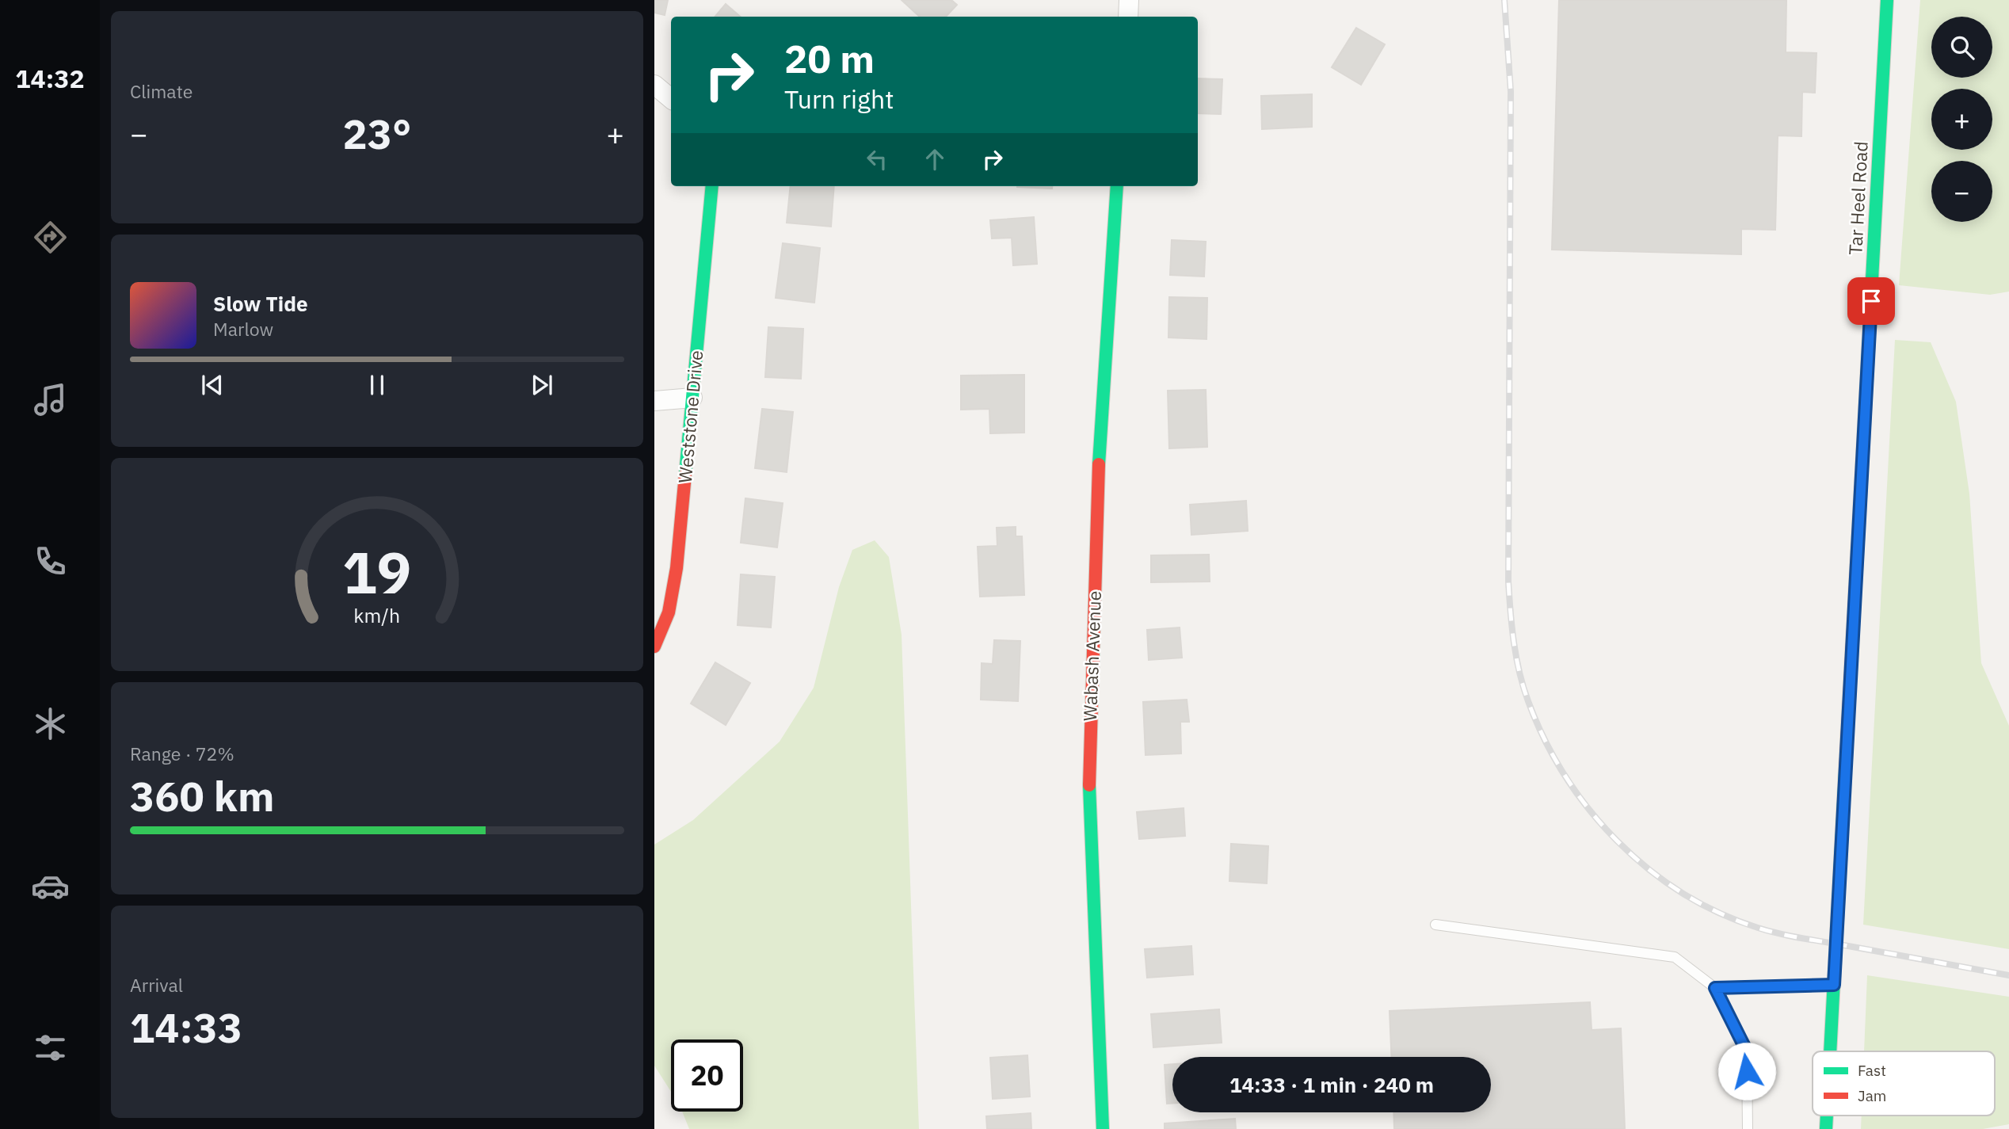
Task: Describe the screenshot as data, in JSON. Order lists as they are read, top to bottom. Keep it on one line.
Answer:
{"streets":{"street":["Tar Heel Road","Weststone Drive","Wabash Avenue"]},"legend":["Fast","Jam"],"page":{"tabs":"14:32","tile":["Climate",["Range · 72%","360 km"],["Arrival","14:33"]],"map_buttons":["+","−"],"turn":["20 m","Turn right"],"heat":["−","23°","+"],"song":["Slow Tide","Marlow"],"limit":"20","trip":"14:33 · 1 min · 240 m","gauge":["19","km/h"]}}
